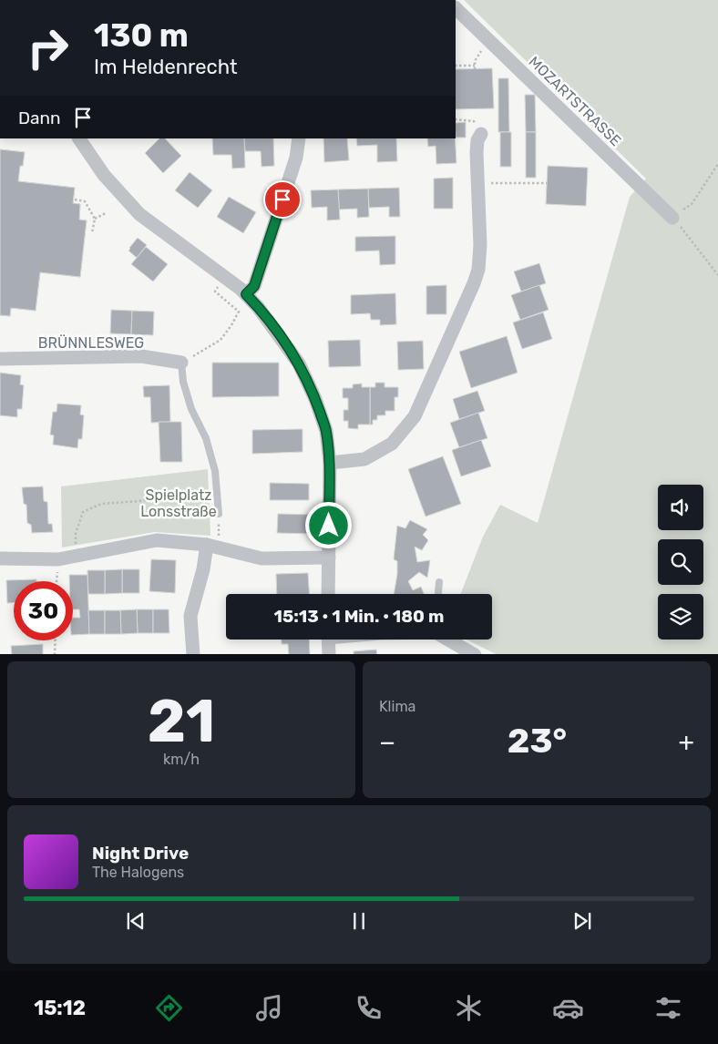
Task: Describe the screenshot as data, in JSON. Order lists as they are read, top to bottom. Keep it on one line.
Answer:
{"streets":{"street":["MOZARTSTRASSE","BRÜNNLESWEG"]},"parks":["Spielplatz Lonsstraße"],"page":{"turn":["130 m","Im Heldenrecht"],"then":"Dann","limit":"30","trip":"15:13 · 1 Min. · 180 m","tile":[["21","km/h"],"Klima"],"heat":["−","23°","+"],"song":["Night Drive","The Halogens"],"tabs":"15:12"}}
